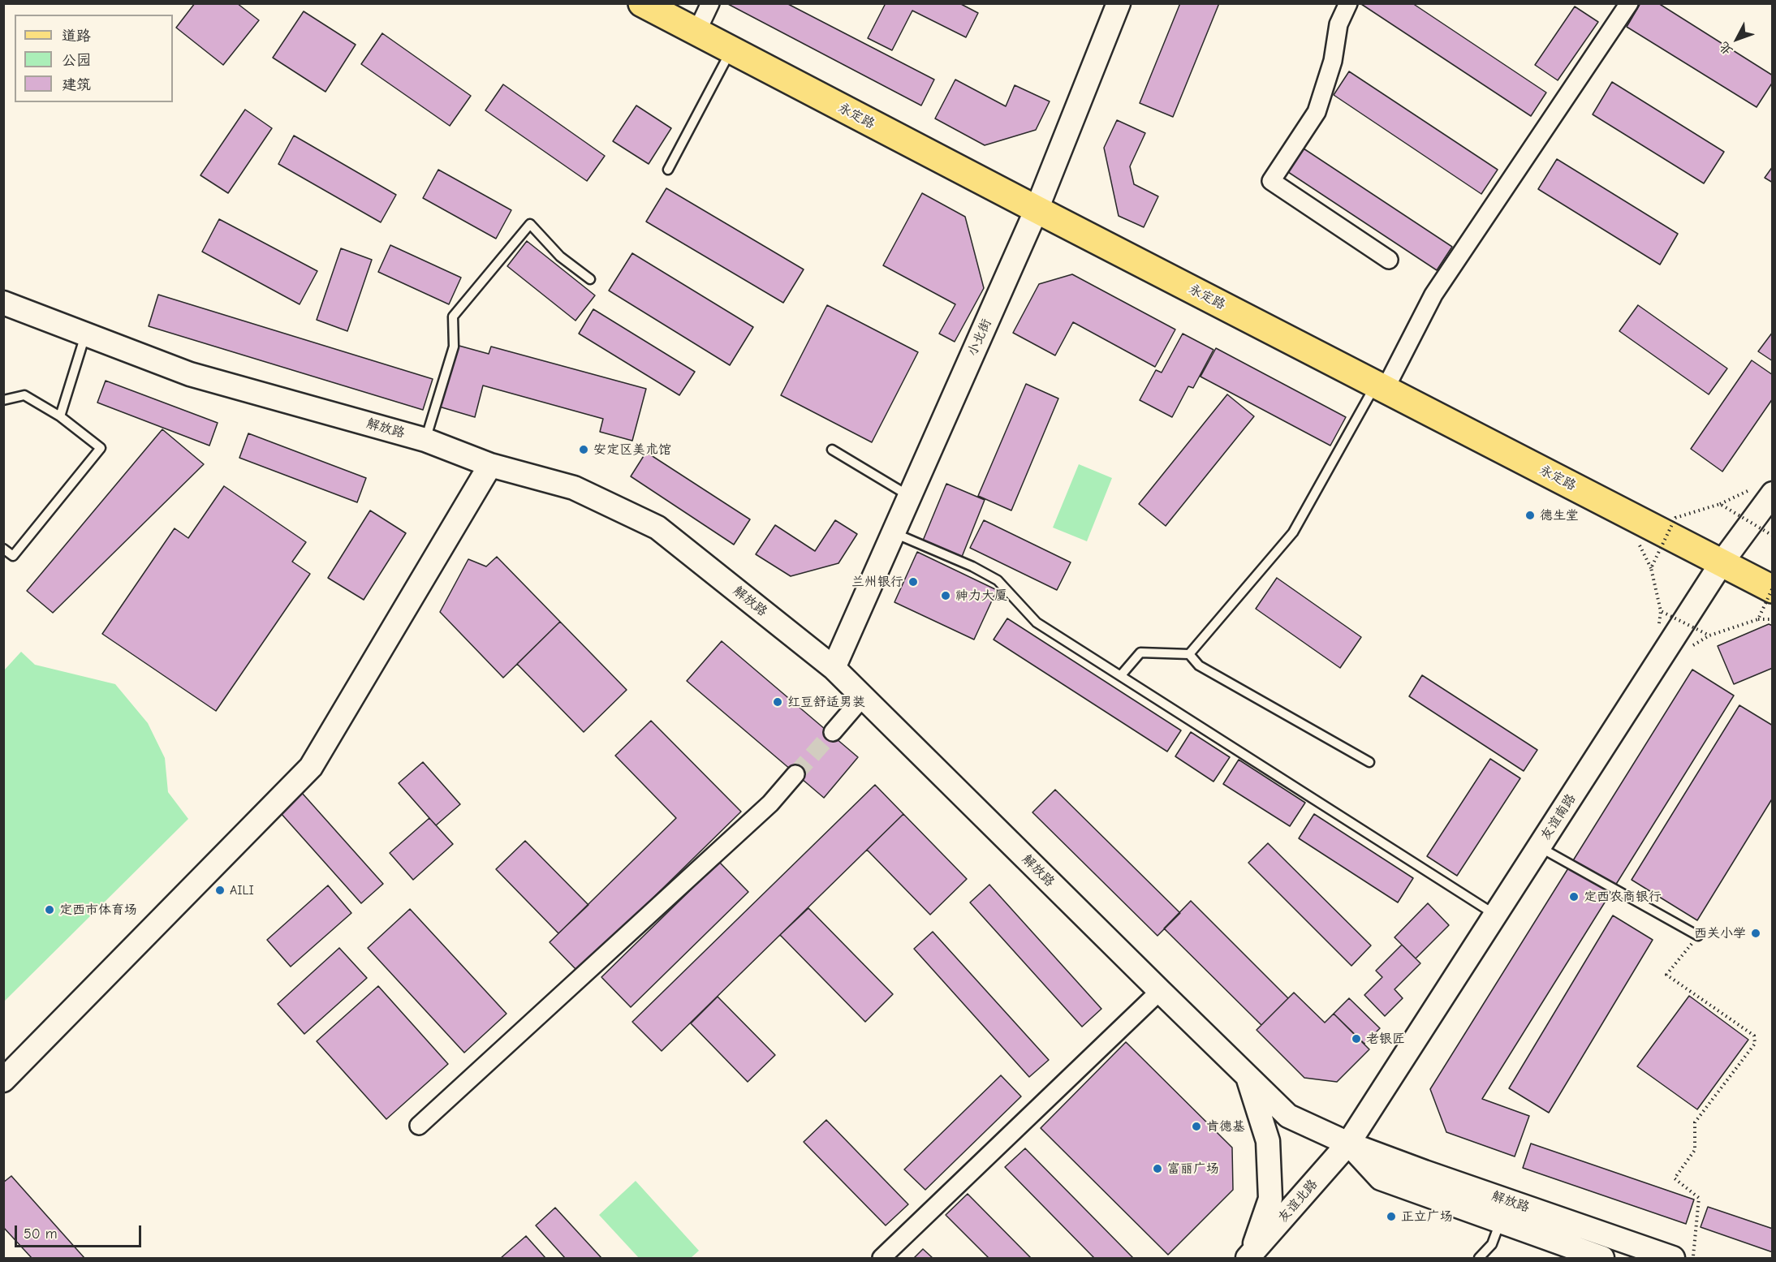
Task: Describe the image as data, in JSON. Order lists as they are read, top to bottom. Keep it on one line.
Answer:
{"streets":{"main road":["永定路","小北街","解放路","友谊南路","友谊北路"]},"crossings":[["永定路","小北街"],["永定路","友谊南路"],["小北街","解放路"],["解放路","友谊南路"],["解放路","友谊北路"],["友谊南路","友谊北路"]],"places":["安定区美术馆","德生堂","兰州银行","神力大厦","红豆舒适男装","AILI","定西农商银行","定西市体育场","西关小学","老银匠","肯德基","富丽广场","正立广场"],"legend":["道路","公园","建筑"],"scale_bar":"50 m","north":"bottom left"}
